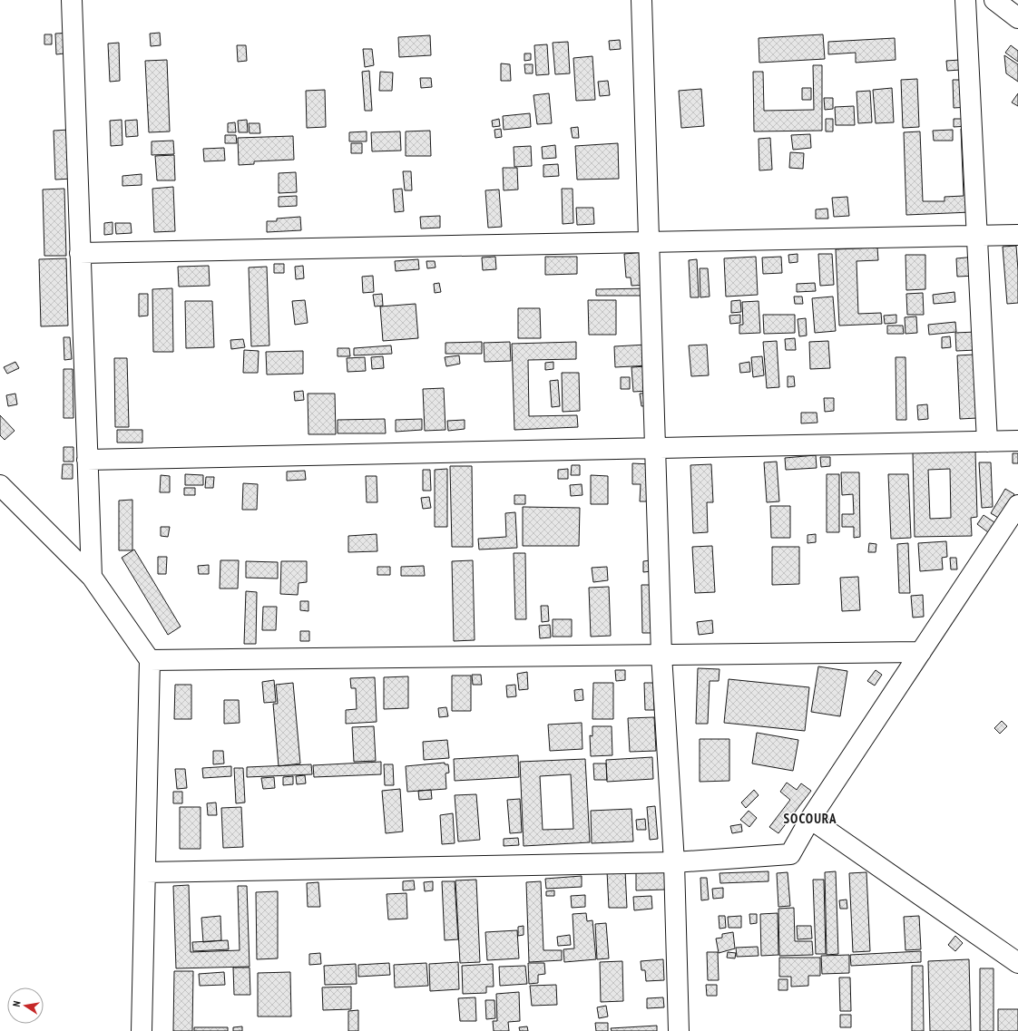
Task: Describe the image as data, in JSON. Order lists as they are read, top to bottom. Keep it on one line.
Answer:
{"districts":["SOCOURA"],"north":"left"}
